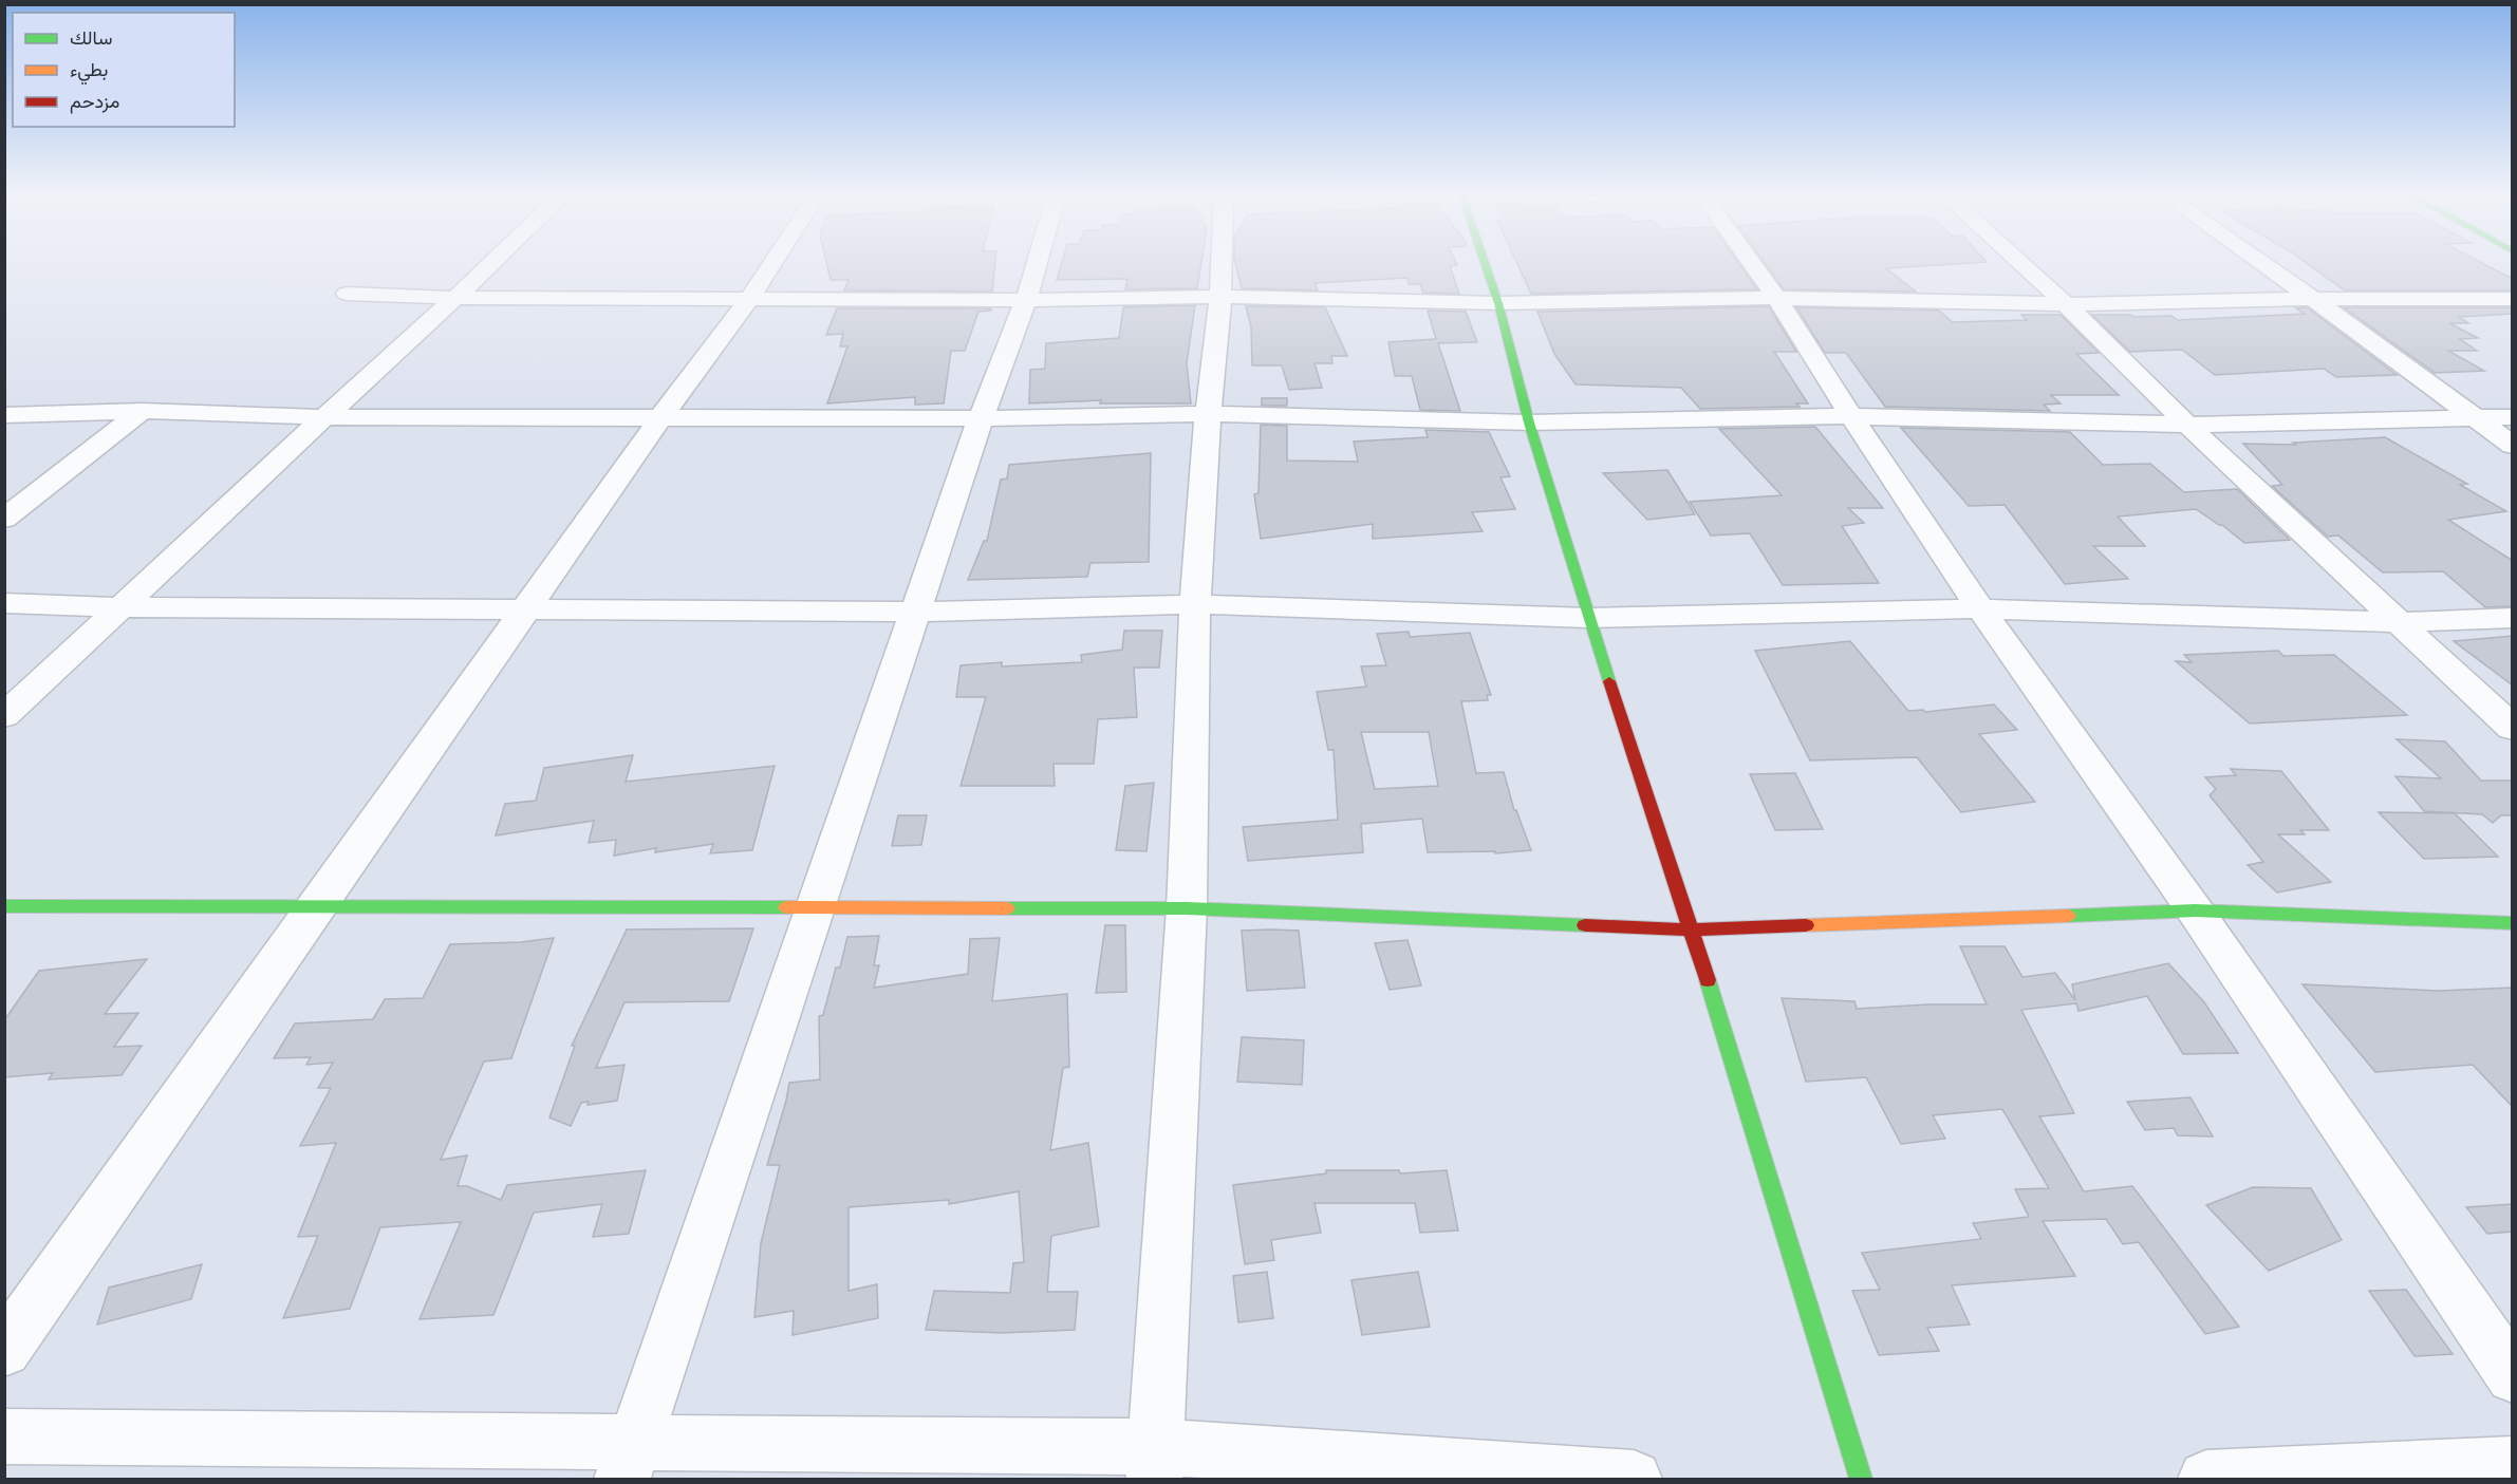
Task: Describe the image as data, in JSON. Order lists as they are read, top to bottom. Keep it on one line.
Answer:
{"legend":["سالك","بطيء","مزدحم"]}
